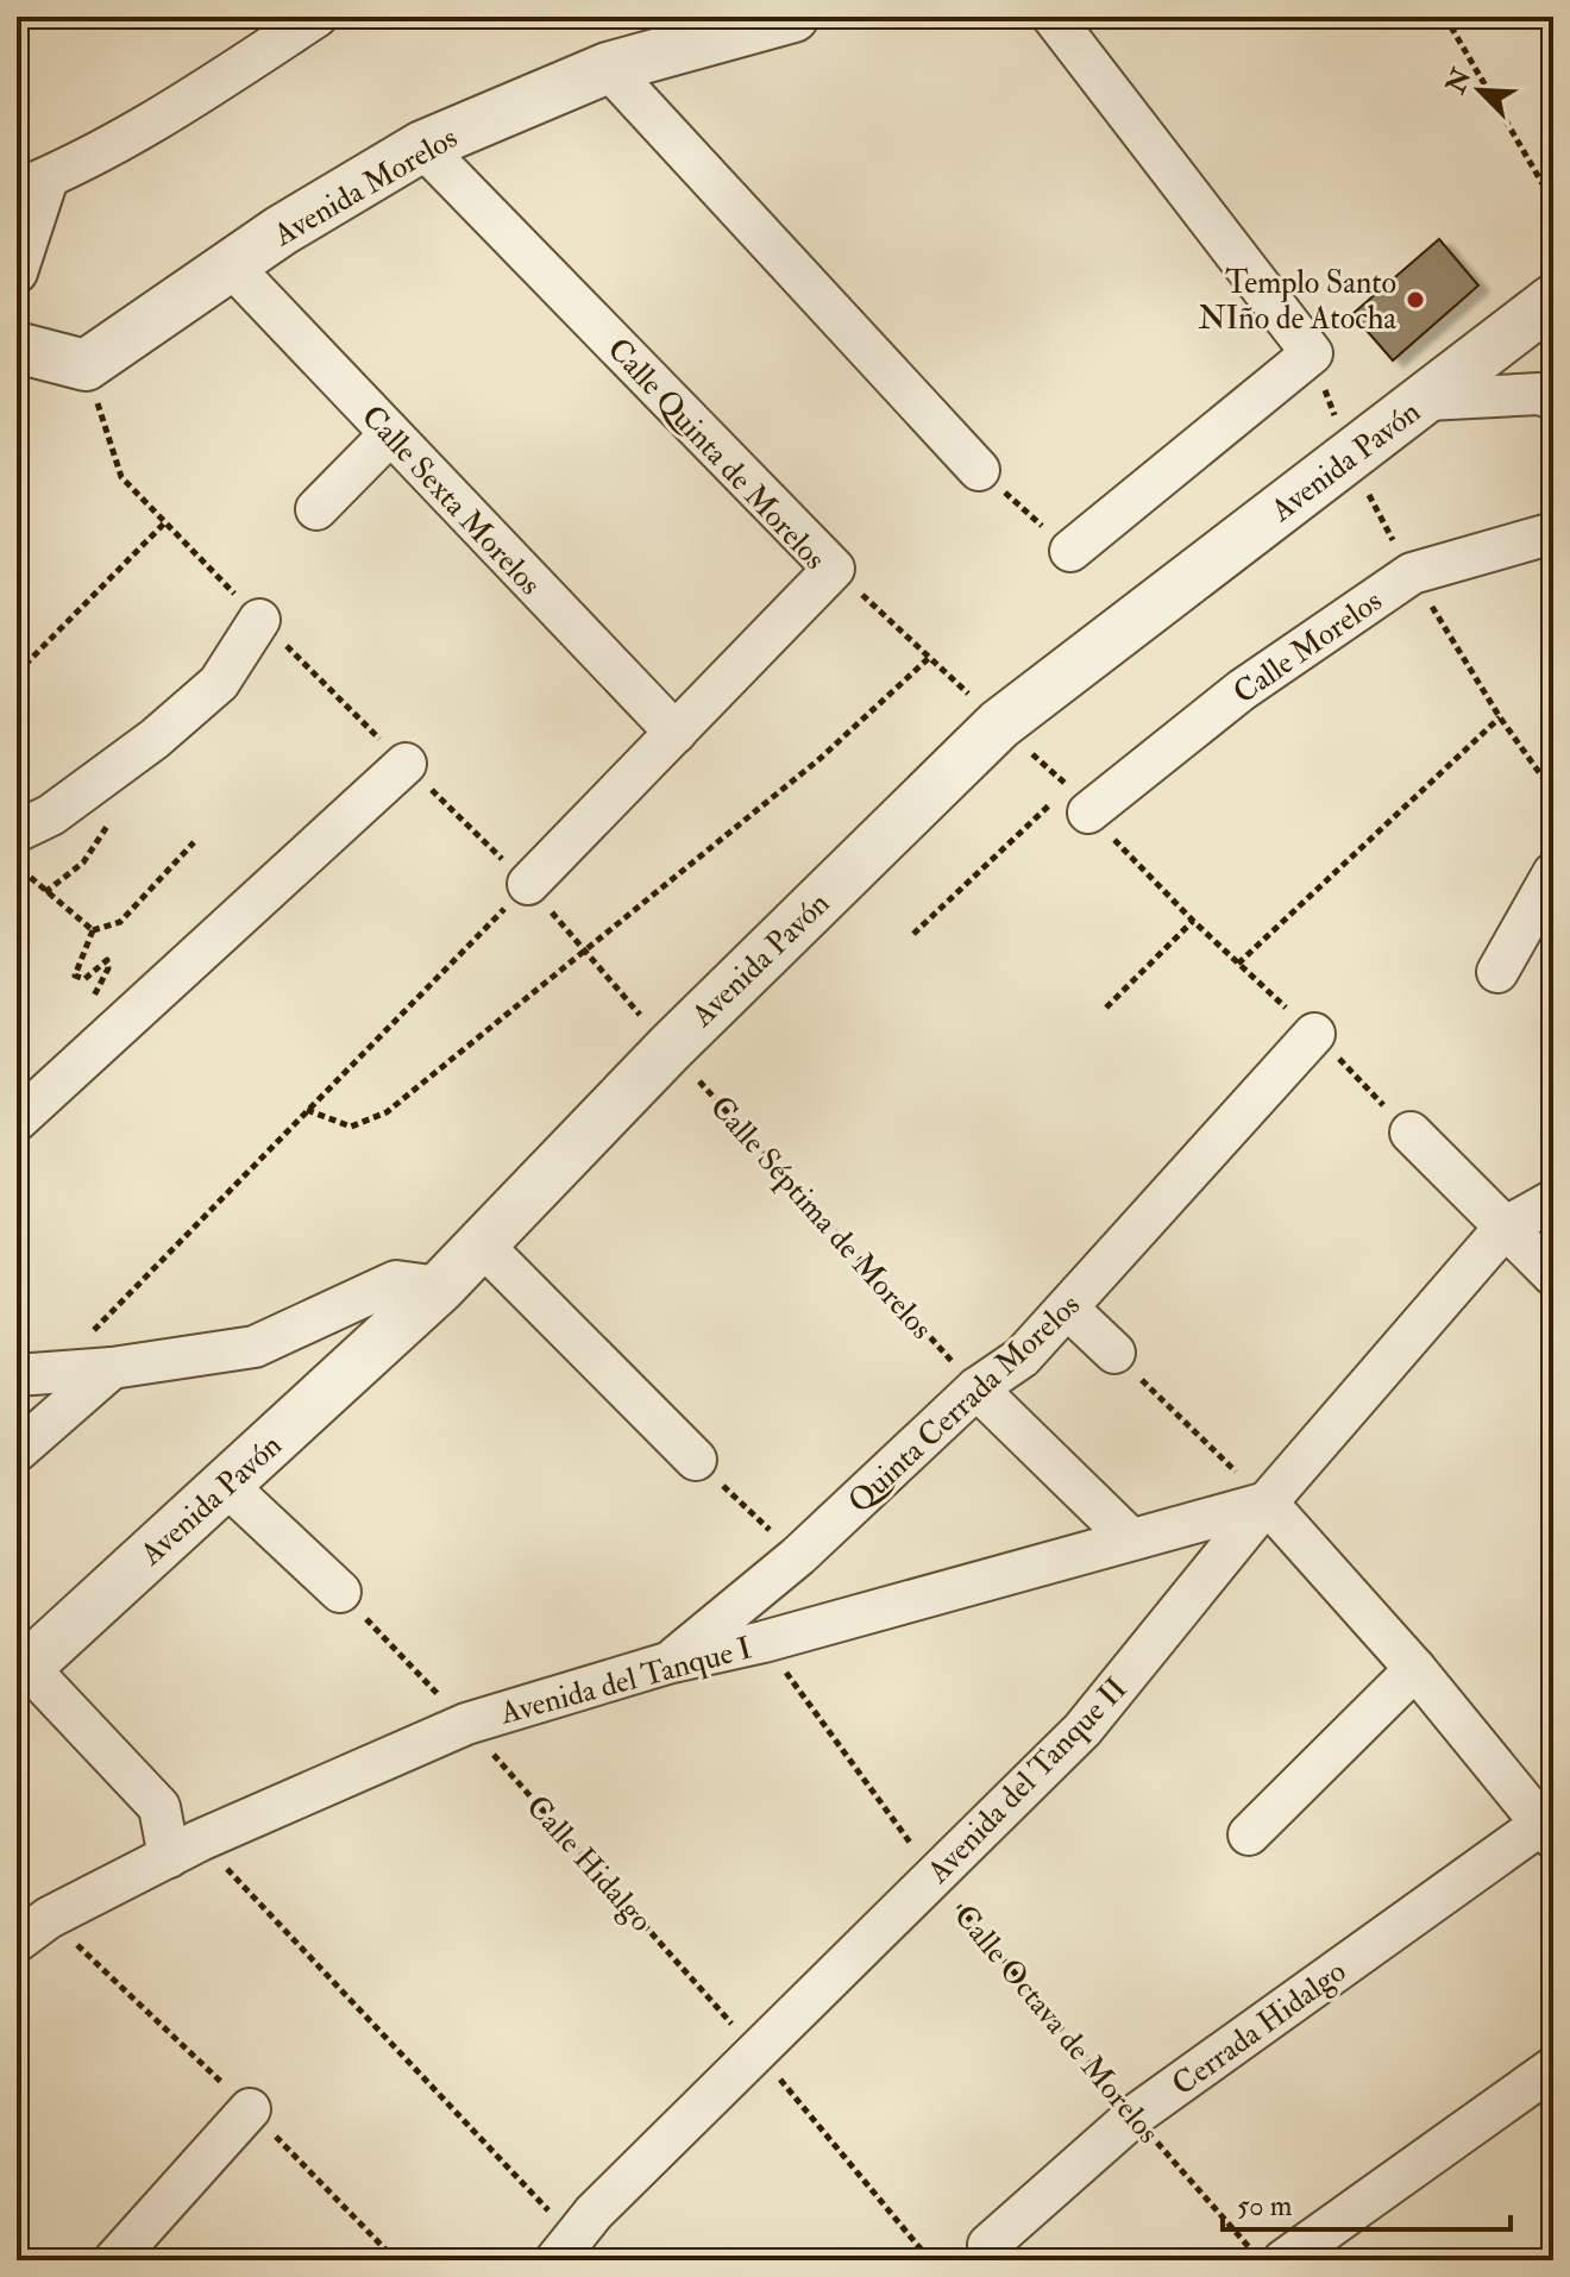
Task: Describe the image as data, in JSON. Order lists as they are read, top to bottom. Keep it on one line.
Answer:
{"streets":{"street":["Avenida Morelos","Calle Quinta de Morelos","Avenida Pavón","Calle Sexta Morelos","Calle Morelos","Quinta Cerrada Morelos","Avenida del Tanque I","Avenida del Tanque II","Cerrada Hidalgo"],"path":["Calle Séptima de Morelos","Calle Hidalgo","Calle Octava de Morelos"]},"crossings":[["Avenida Morelos","Calle Quinta de Morelos"],["Avenida Morelos","Calle Sexta Morelos"],["Calle Quinta de Morelos","Calle Sexta Morelos"],["Calle Quinta de Morelos","Calle Séptima de Morelos"],["Avenida Pavón","Calle Séptima de Morelos"],["Calle Séptima de Morelos","Quinta Cerrada Morelos"],["Quinta Cerrada Morelos","Avenida del Tanque I"],["Avenida del Tanque I","Avenida del Tanque II"],["Avenida del Tanque I","Calle Hidalgo"],["Avenida del Tanque I","Calle Octava de Morelos"],["Avenida del Tanque II","Calle Hidalgo"],["Avenida del Tanque II","Calle Octava de Morelos"],["Calle Octava de Morelos","Cerrada Hidalgo"]],"places":["Templo Santo NIño de Atocha"],"scale_bar":"50 m","north":"top left"}
